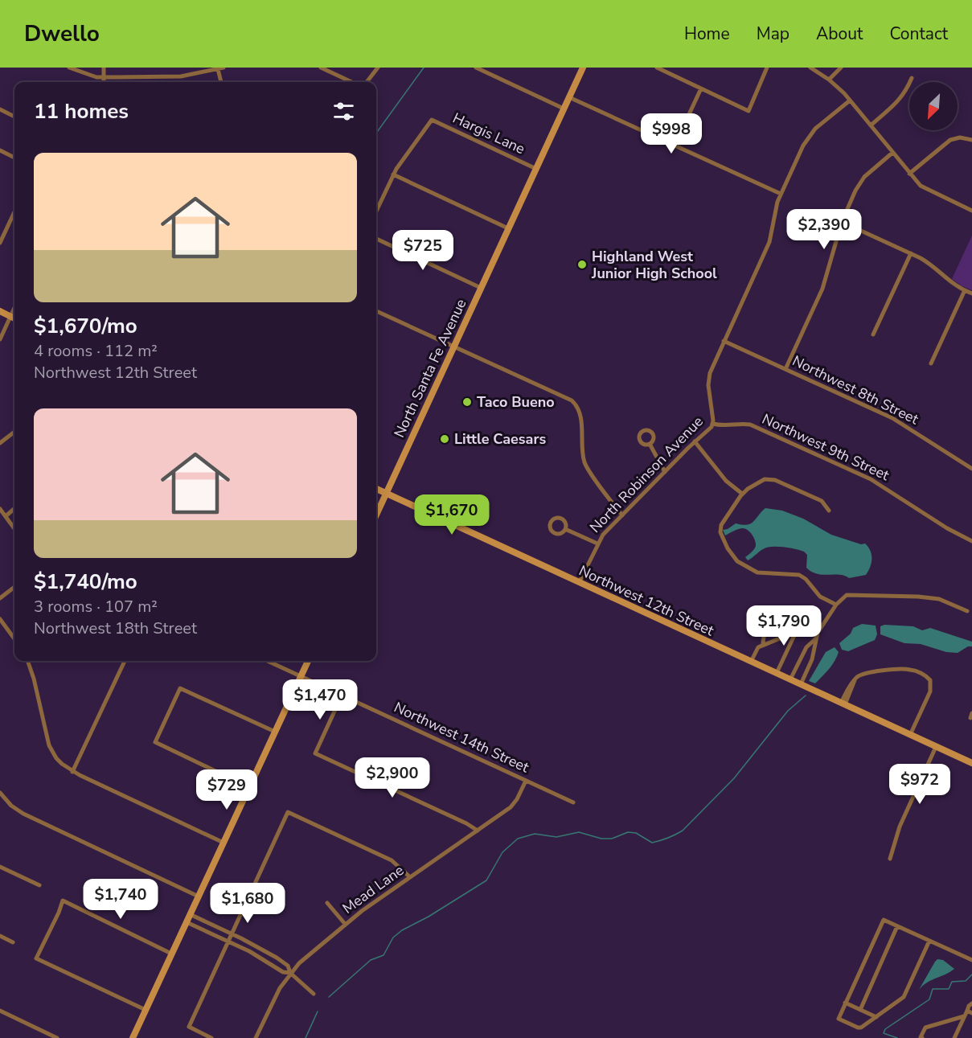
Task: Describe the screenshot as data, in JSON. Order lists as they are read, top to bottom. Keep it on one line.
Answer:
{"streets":{"main road":["North Santa Fe Avenue","Northwest 12th Street"],"street":["Hargis Lane","Northwest 8th Street","Northwest 9th Street","North Robinson Avenue","Northwest 14th Street","Mead Lane"]},"crossings":[["Hargis Lane","North Santa Fe Avenue"],["North Santa Fe Avenue","Northwest 12th Street"],["Northwest 8th Street","North Robinson Avenue"],["Northwest 9th Street","North Robinson Avenue"],["North Robinson Avenue","Northwest 12th Street"],["Northwest 14th Street","Mead Lane"]],"places":["Highland West Junior High School","Taco Bueno","Little Caesars"],"north":"bottom left","page":{"header":"Dwello","nav":["Home","Map","About","Contact"],"heading":"11 homes","price":["$998","$2,390","$725","$1,670","$1,790","$1,470","$2,900","$972","$729","$1,740","$1,680"],"list":[{"name":"$1,670/mo","note":"4 rooms · 112 m² · Northwest 12th Street"},{"name":"$1,740/mo","note":"3 rooms · 107 m² · Northwest 18th Street"}]}}
